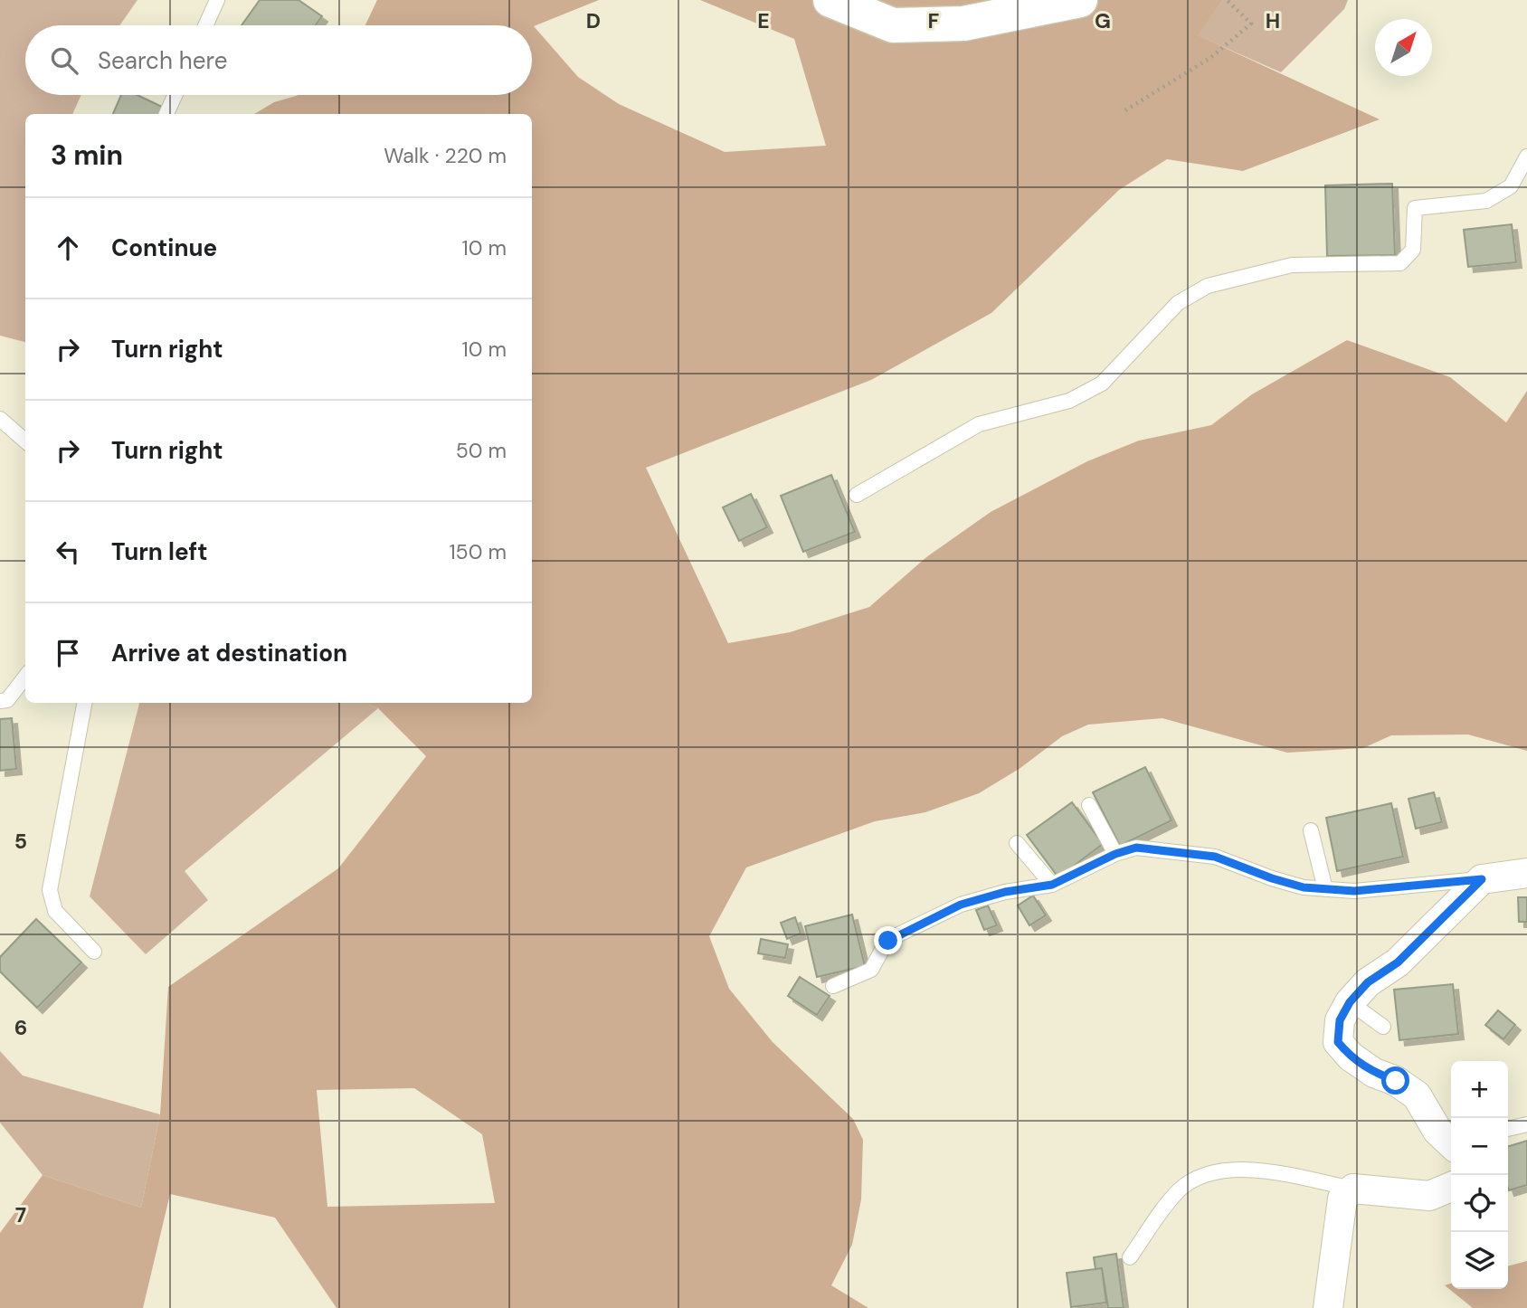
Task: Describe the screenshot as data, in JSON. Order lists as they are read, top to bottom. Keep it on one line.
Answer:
{"north":"top right","page":{"search":"Search here","heading":["3 min","Walk · 220 m"],"list":[["Continue","10 m"],["Turn right","10 m"],["Turn right","50 m"],["Turn left","150 m"],"Arrive at destination"],"map_buttons":["+","−"]},"grid":{"columns":["D","E","F","G","H"],"rows":["5","6","7"]}}
